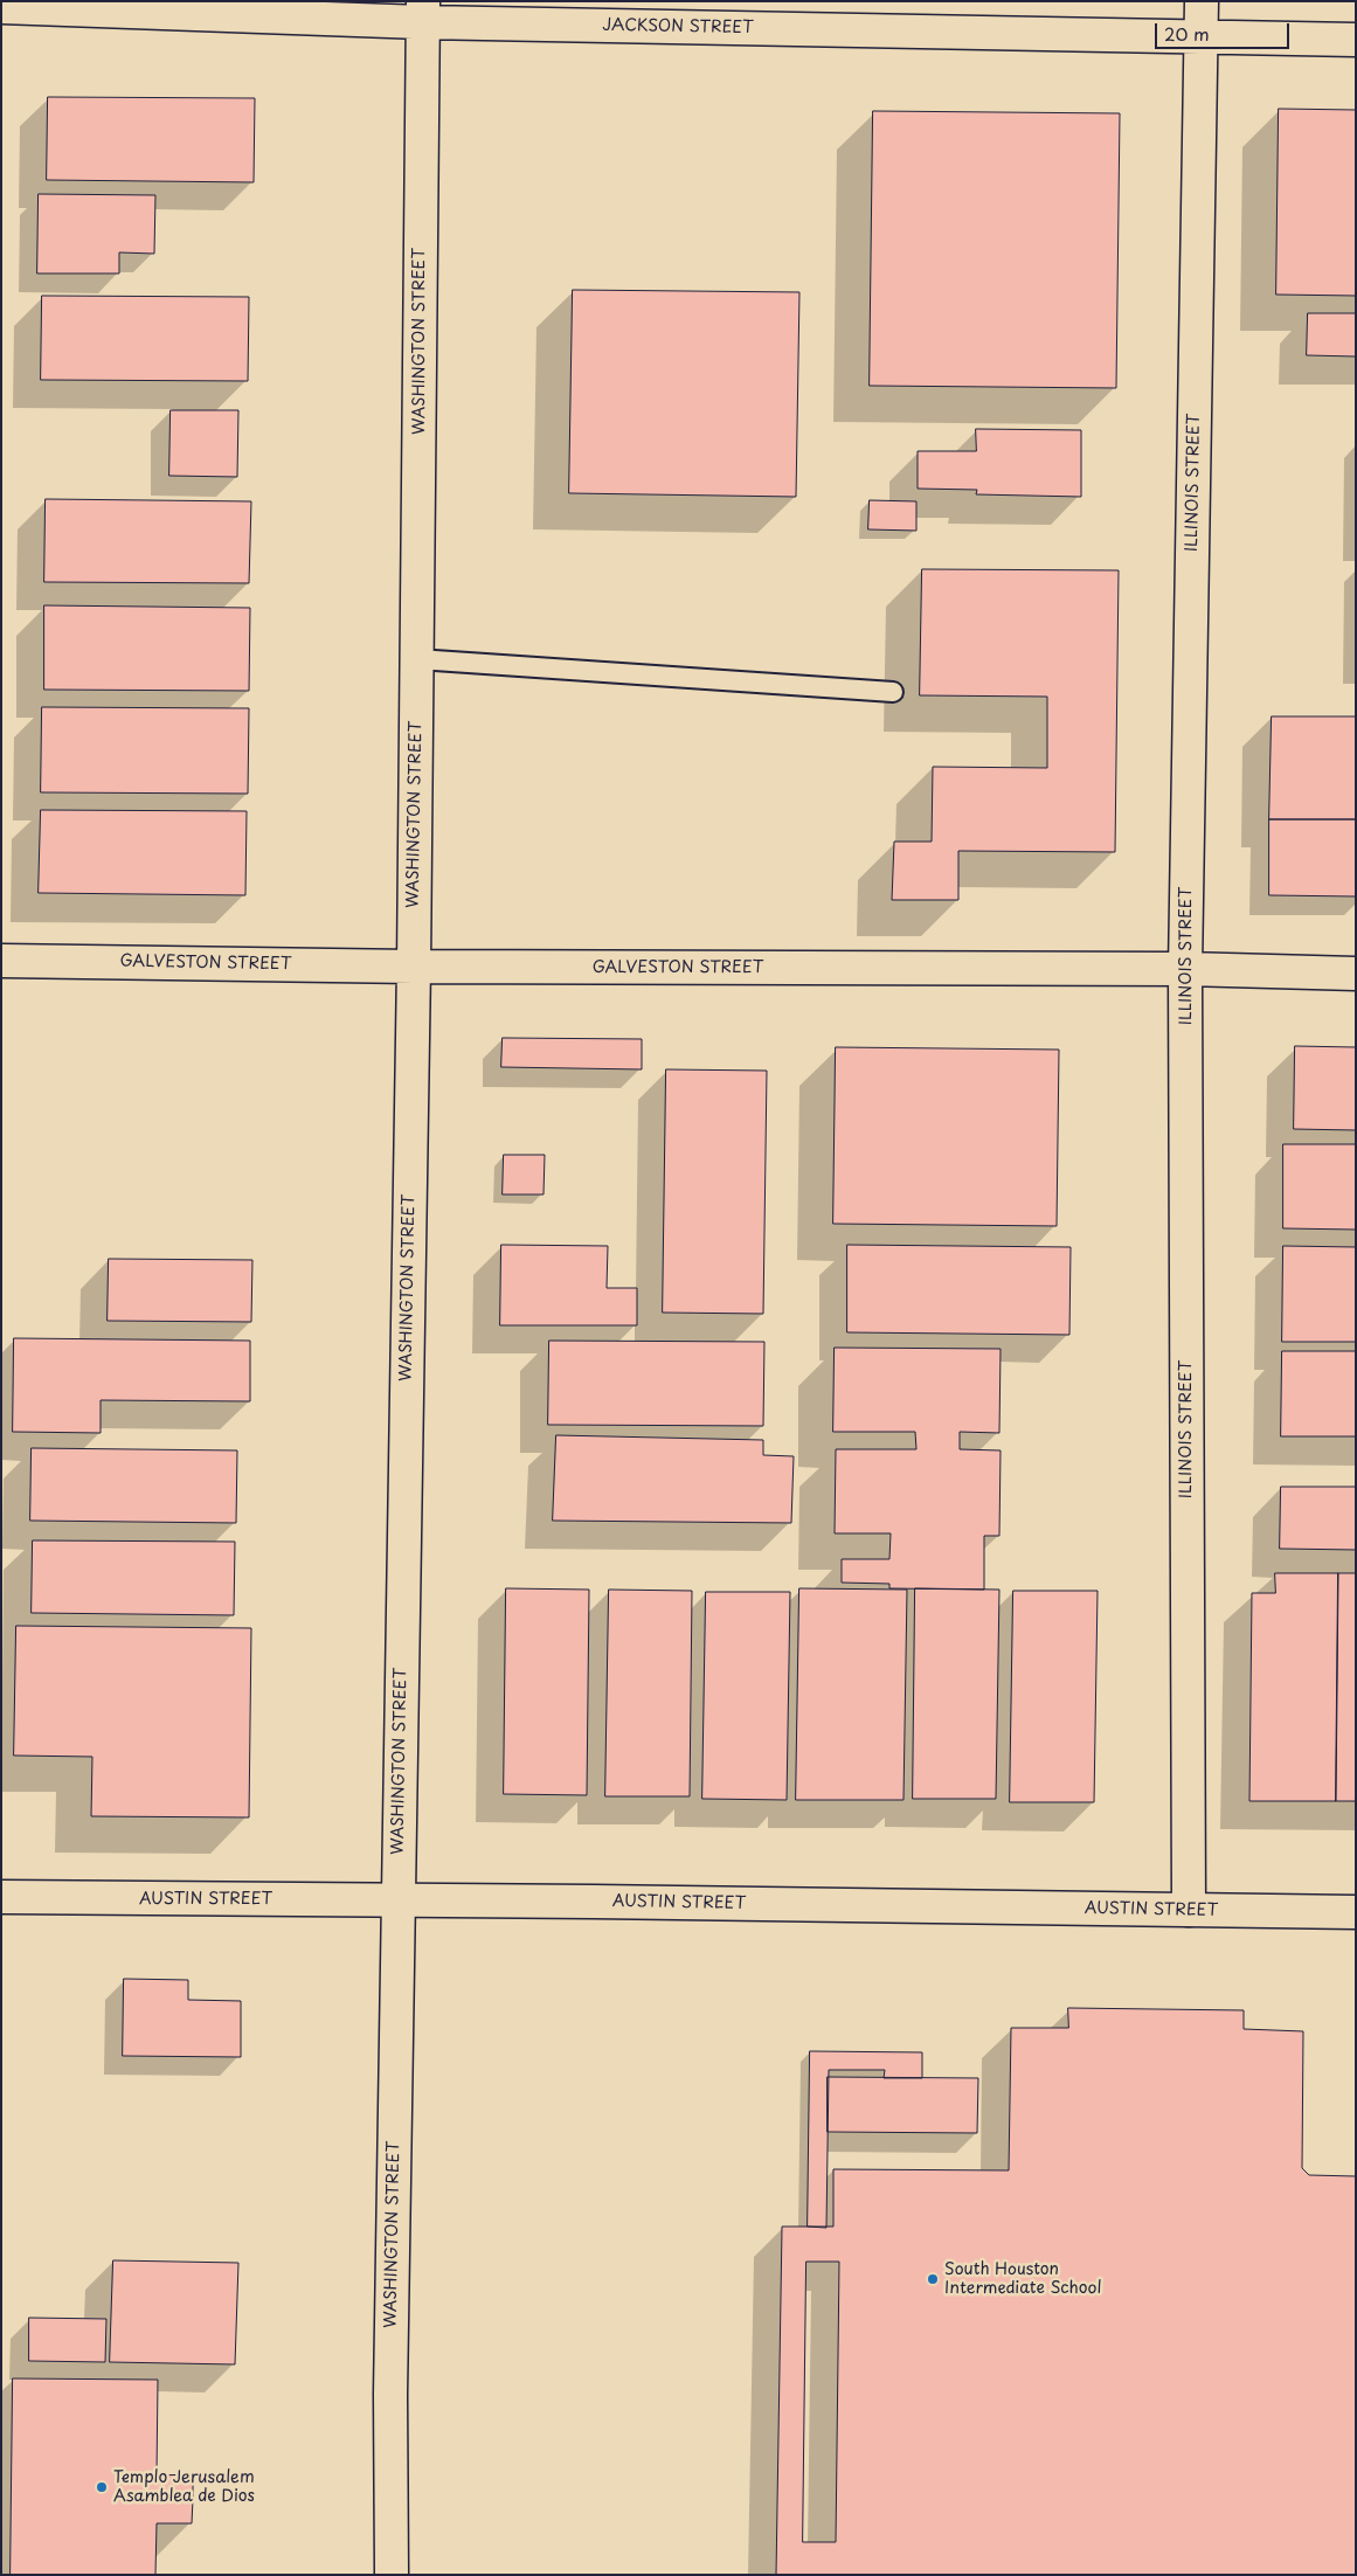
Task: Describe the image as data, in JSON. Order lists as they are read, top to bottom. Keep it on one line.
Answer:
{"streets":{"street":["JACKSON STREET","WASHINGTON STREET","ILLINOIS STREET","GALVESTON STREET","AUSTIN STREET"]},"crossings":[["JACKSON STREET","WASHINGTON STREET"],["JACKSON STREET","ILLINOIS STREET"],["WASHINGTON STREET","GALVESTON STREET"],["WASHINGTON STREET","AUSTIN STREET"],["ILLINOIS STREET","GALVESTON STREET"],["ILLINOIS STREET","AUSTIN STREET"]],"places":["South Houston Intermediate School","Templo Jerusalem Asamblea de Dios"],"scale_bar":"20 m"}
